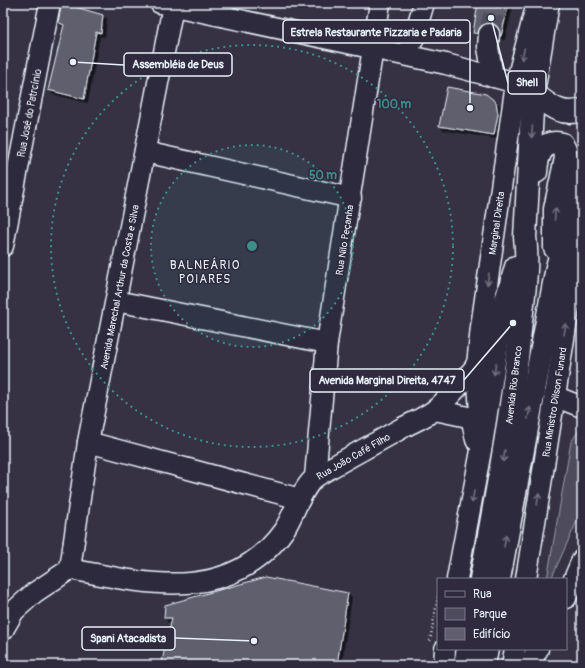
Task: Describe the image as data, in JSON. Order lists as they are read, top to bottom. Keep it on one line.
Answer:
{"streets":{"main road":["Avenida Rio Branco"],"street":["Rua José do Patrcínio","Marginal Direita","Rua Nilo Peçanha","Avenida Marechal Arthur da Costa e Silva","Rua Ministro Dilson Funard","Rua João Café Filho"]},"crossings":[["Marginal Direita","Avenida Rio Branco"],["Marginal Direita","Rua João Café Filho"],["Rua Nilo Peçanha","Rua João Café Filho"],["Avenida Marechal Arthur da Costa e Silva","Rua João Café Filho"]],"one_way":["Rua Ministro Dilson Funard"],"districts":["BALNEÁRIO POIARES"],"places":["Shell","Assembléia de Deus","Estrela Restaurante Pizzaria e Padaria","Avenida Marginal Direita, 4747","Spani Atacadista"],"legend":["Rua","Parque","Edifício"],"rings":["100 m","50 m"]}
